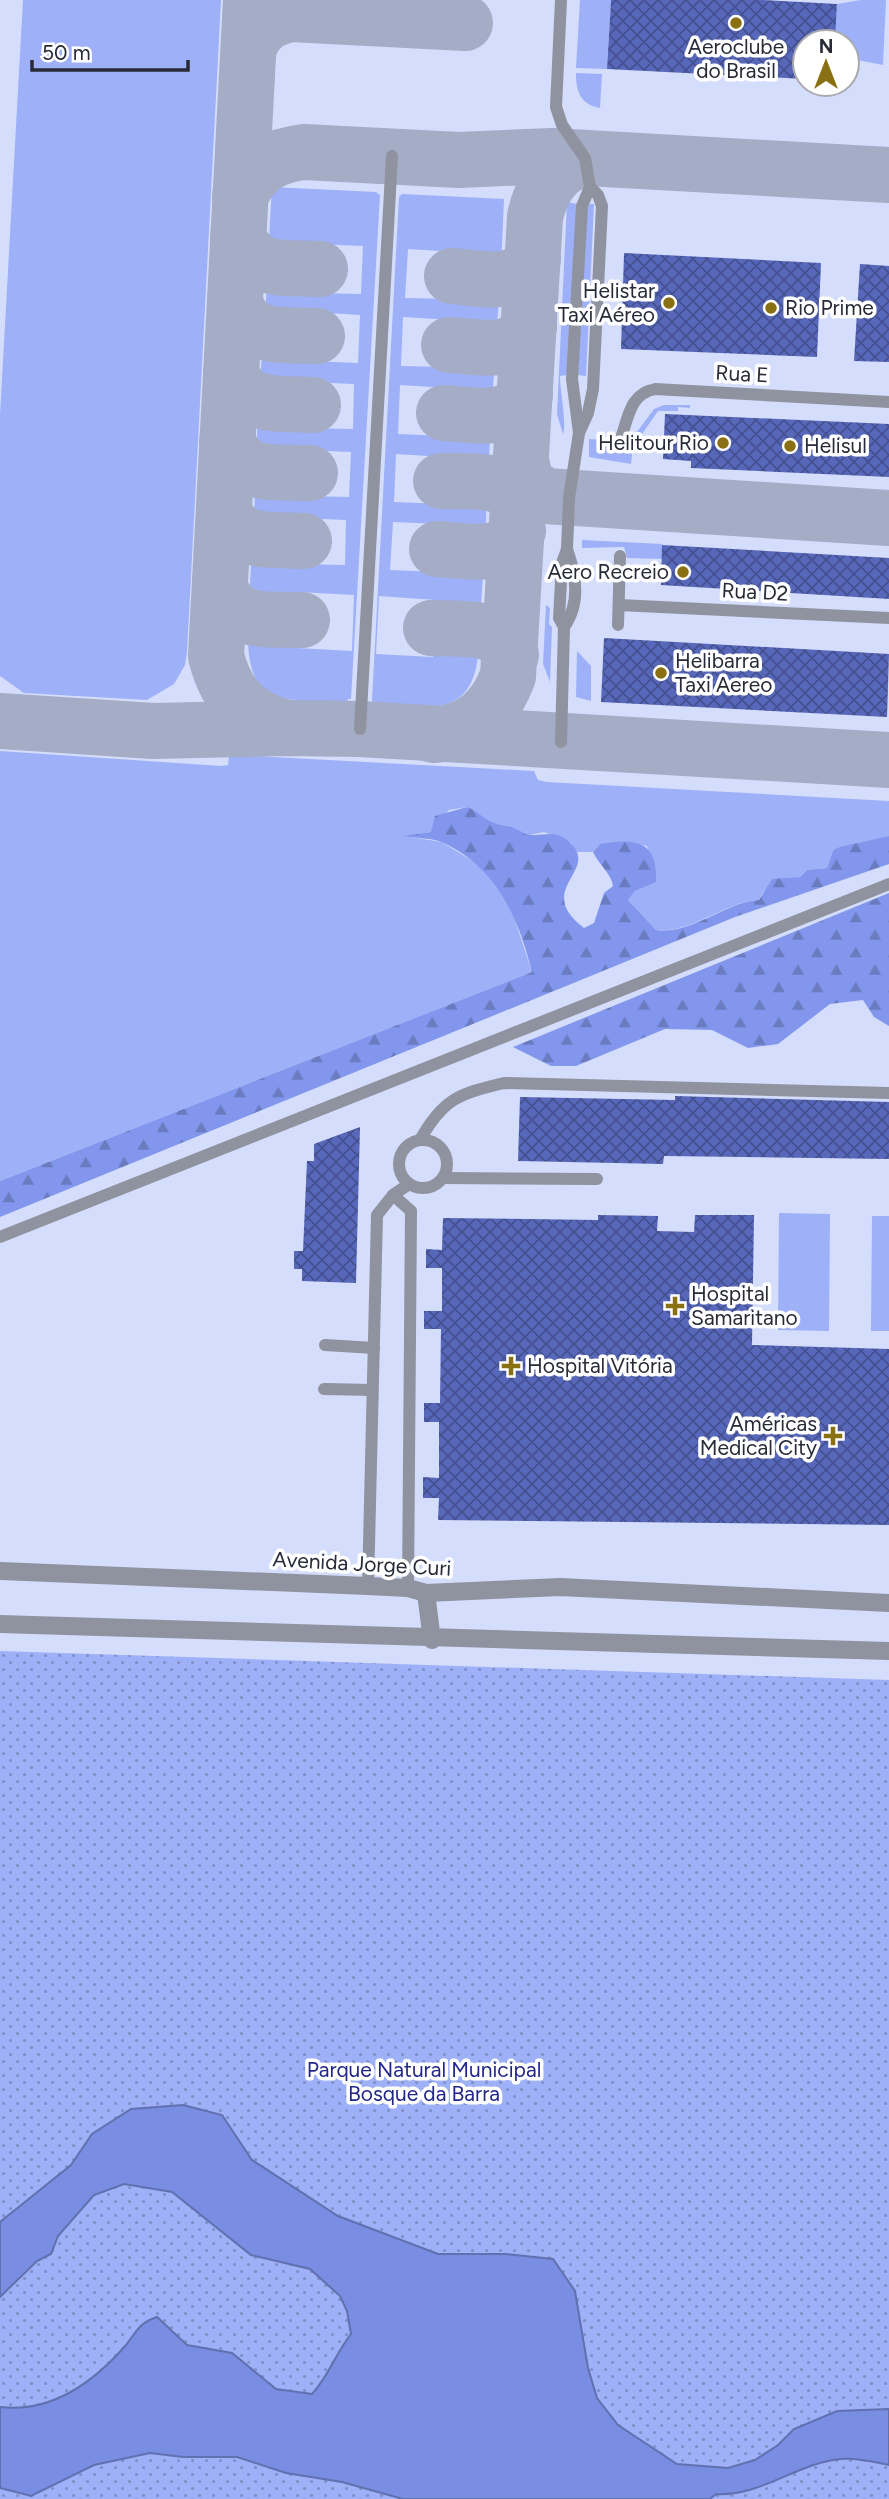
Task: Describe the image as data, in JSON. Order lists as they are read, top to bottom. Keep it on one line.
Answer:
{"streets":{"street":["Avenida Jorge Curi"],"lane":["Rua E","Rua D2"]},"parks":["Parque Natural Municipal Bosque da Barra"],"places":{"other":["Aeroclube do Brasil","Helistar Taxi Aéreo","Rio Prime","Helitour Rio","Helisul","Aero Recreio","Helibarra Taxi Aereo"],"health":["Hospital Samaritano","Hospital Vitória","Américas Medical City"]},"scale_bar":"50 m","north":"top"}
